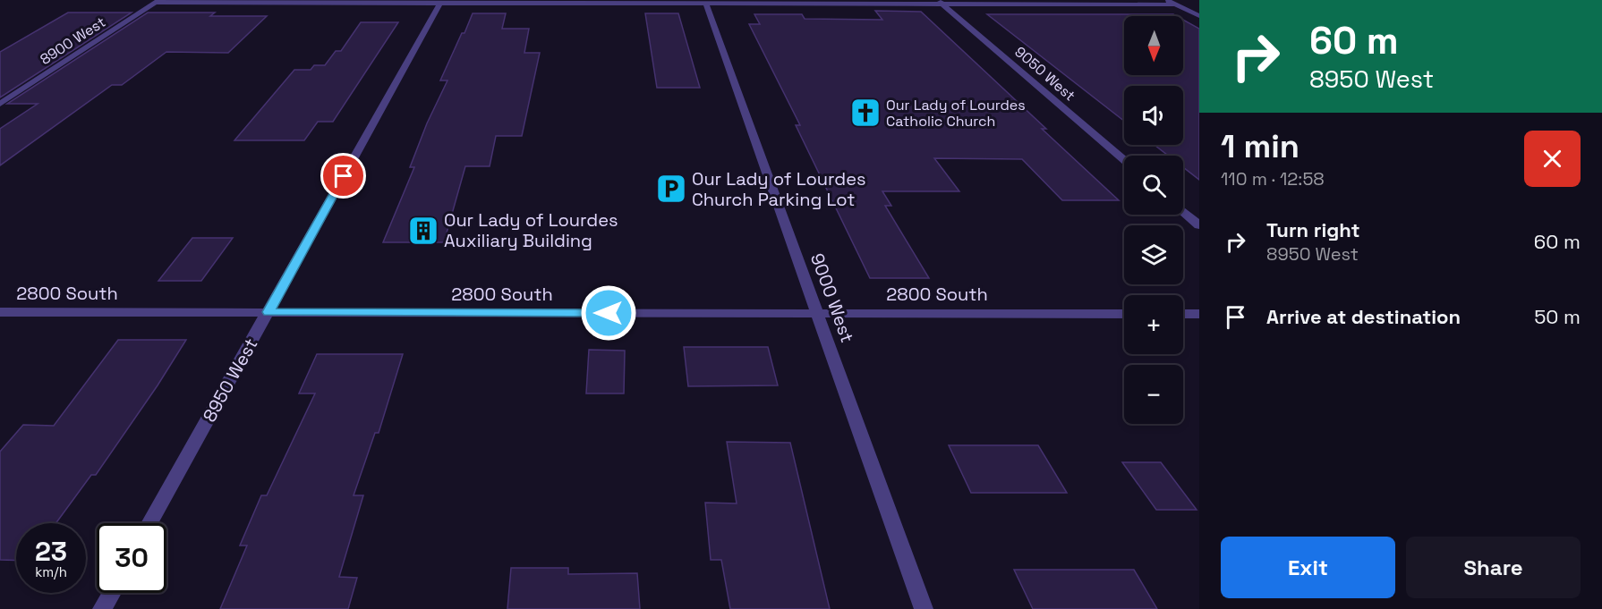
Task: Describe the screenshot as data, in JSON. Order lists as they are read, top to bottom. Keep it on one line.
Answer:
{"streets":{"street":["8900 West","9050 West","2800 South","9000 West","8950 West"]},"crossings":[["2800 South","9000 West"],["2800 South","8950 West"]],"places":{"church":["Our Lady of Lourdes Catholic Church"],"parking":["Our Lady of Lourdes Church Parking Lot"],"building":["Our Lady of Lourdes Auxiliary Building"]},"north":"bottom","page":{"turn":["60 m","8950 West"],"map_buttons":["+","−"],"heading":["1 min","110 m · 12:58"],"list":[{"name":"Turn right","note":"8950 West","value":"60 m"},{"name":"Arrive at destination","value":"50 m"}],"speed":"23 km/h","limit":"30","buttons":["Exit","Share"]}}
